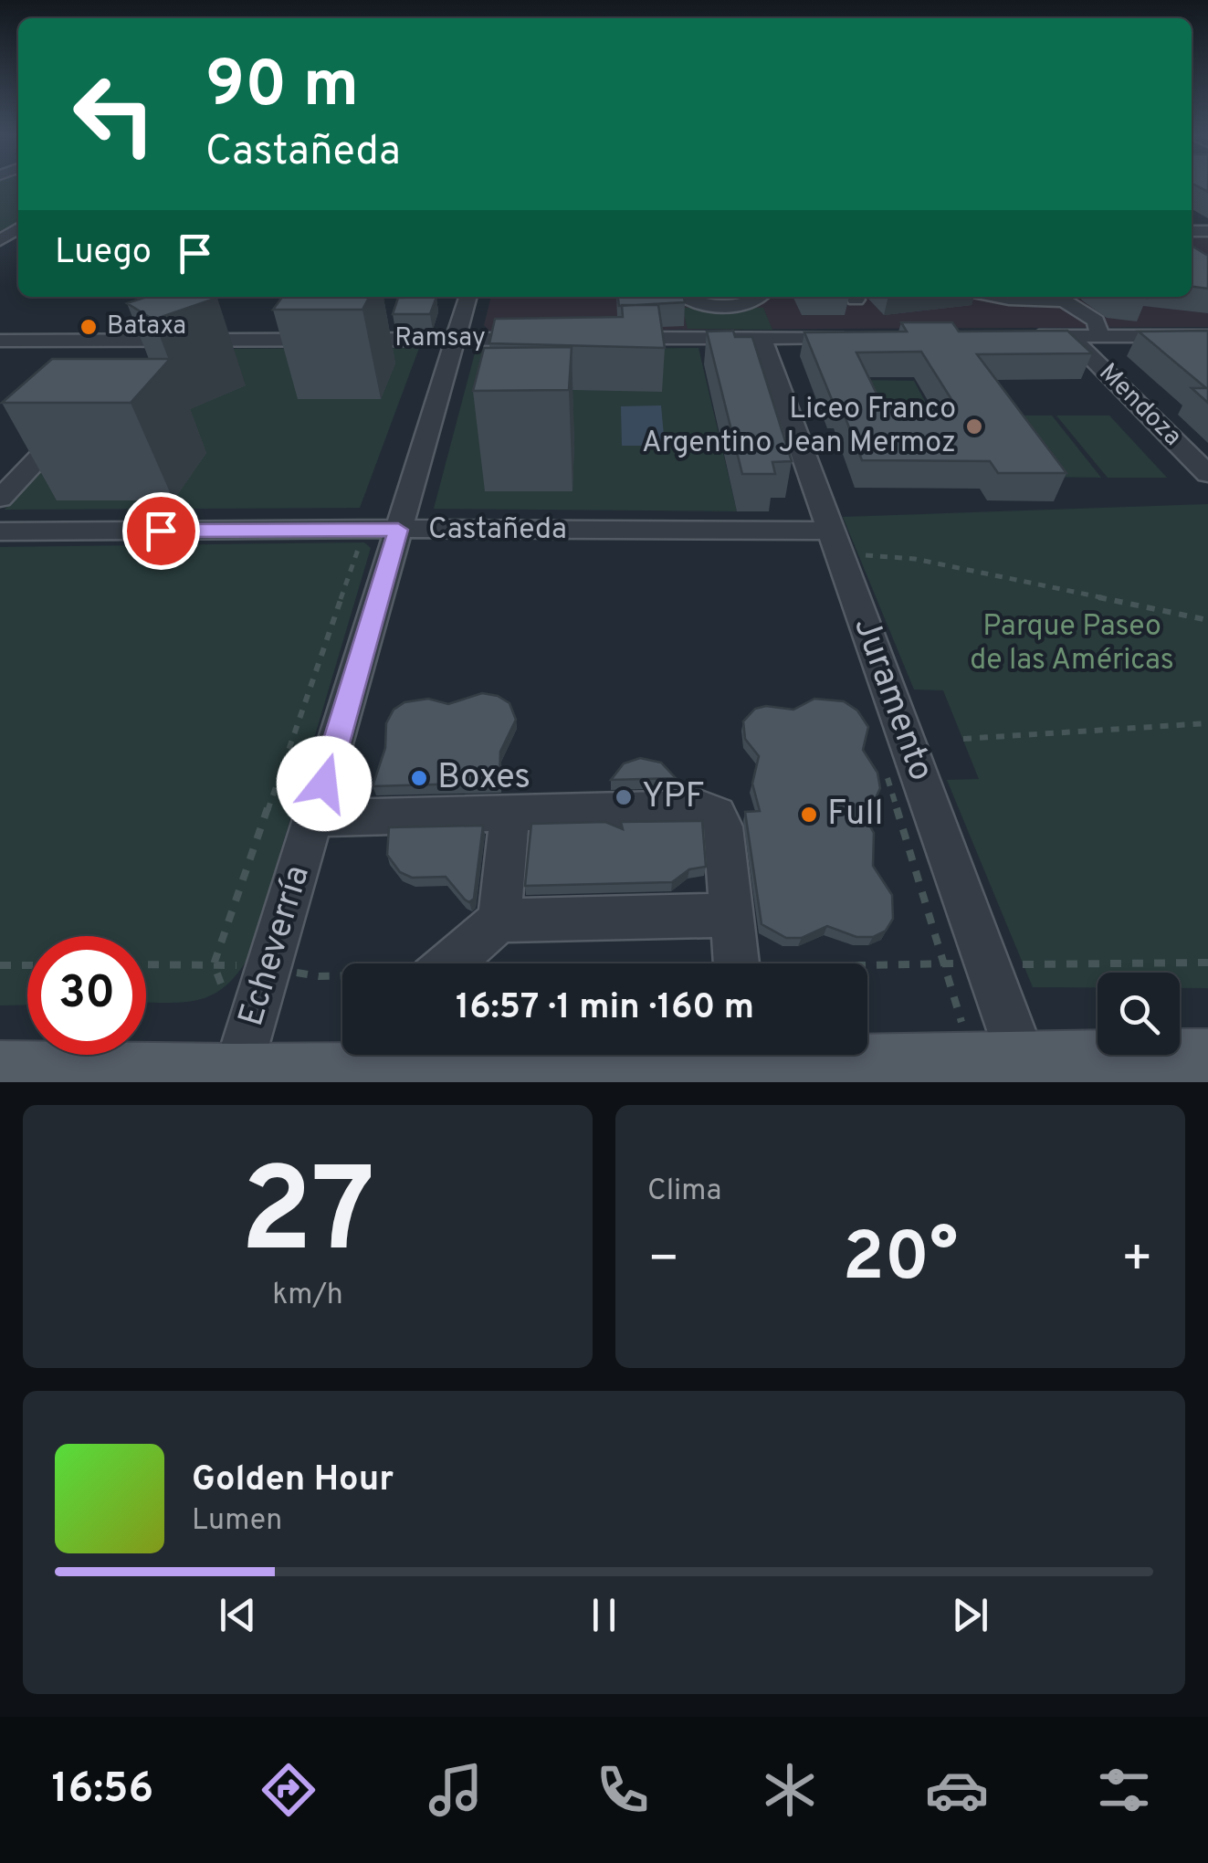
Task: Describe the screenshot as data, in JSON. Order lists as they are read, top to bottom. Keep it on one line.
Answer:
{"streets":{"street":["Ramsay","Mendoza","Castañeda","Juramento","Echeverría"]},"crossings":[["Ramsay","Echeverría"],["Castañeda","Juramento"],["Castañeda","Echeverría"]],"parks":["Parque Paseo de las Américas"],"places":["Bataxa","Liceo Franco Argentino Jean Mermoz","Boxes","YPF","Full"],"page":{"turn":["90 m","Castañeda"],"then":"Luego","limit":"30","trip":"16:57 · 1 min · 160 m","tile":[["27","km/h"],"Clima"],"heat":["−","20°","+"],"song":["Golden Hour","Lumen"],"tabs":"16:56"}}
